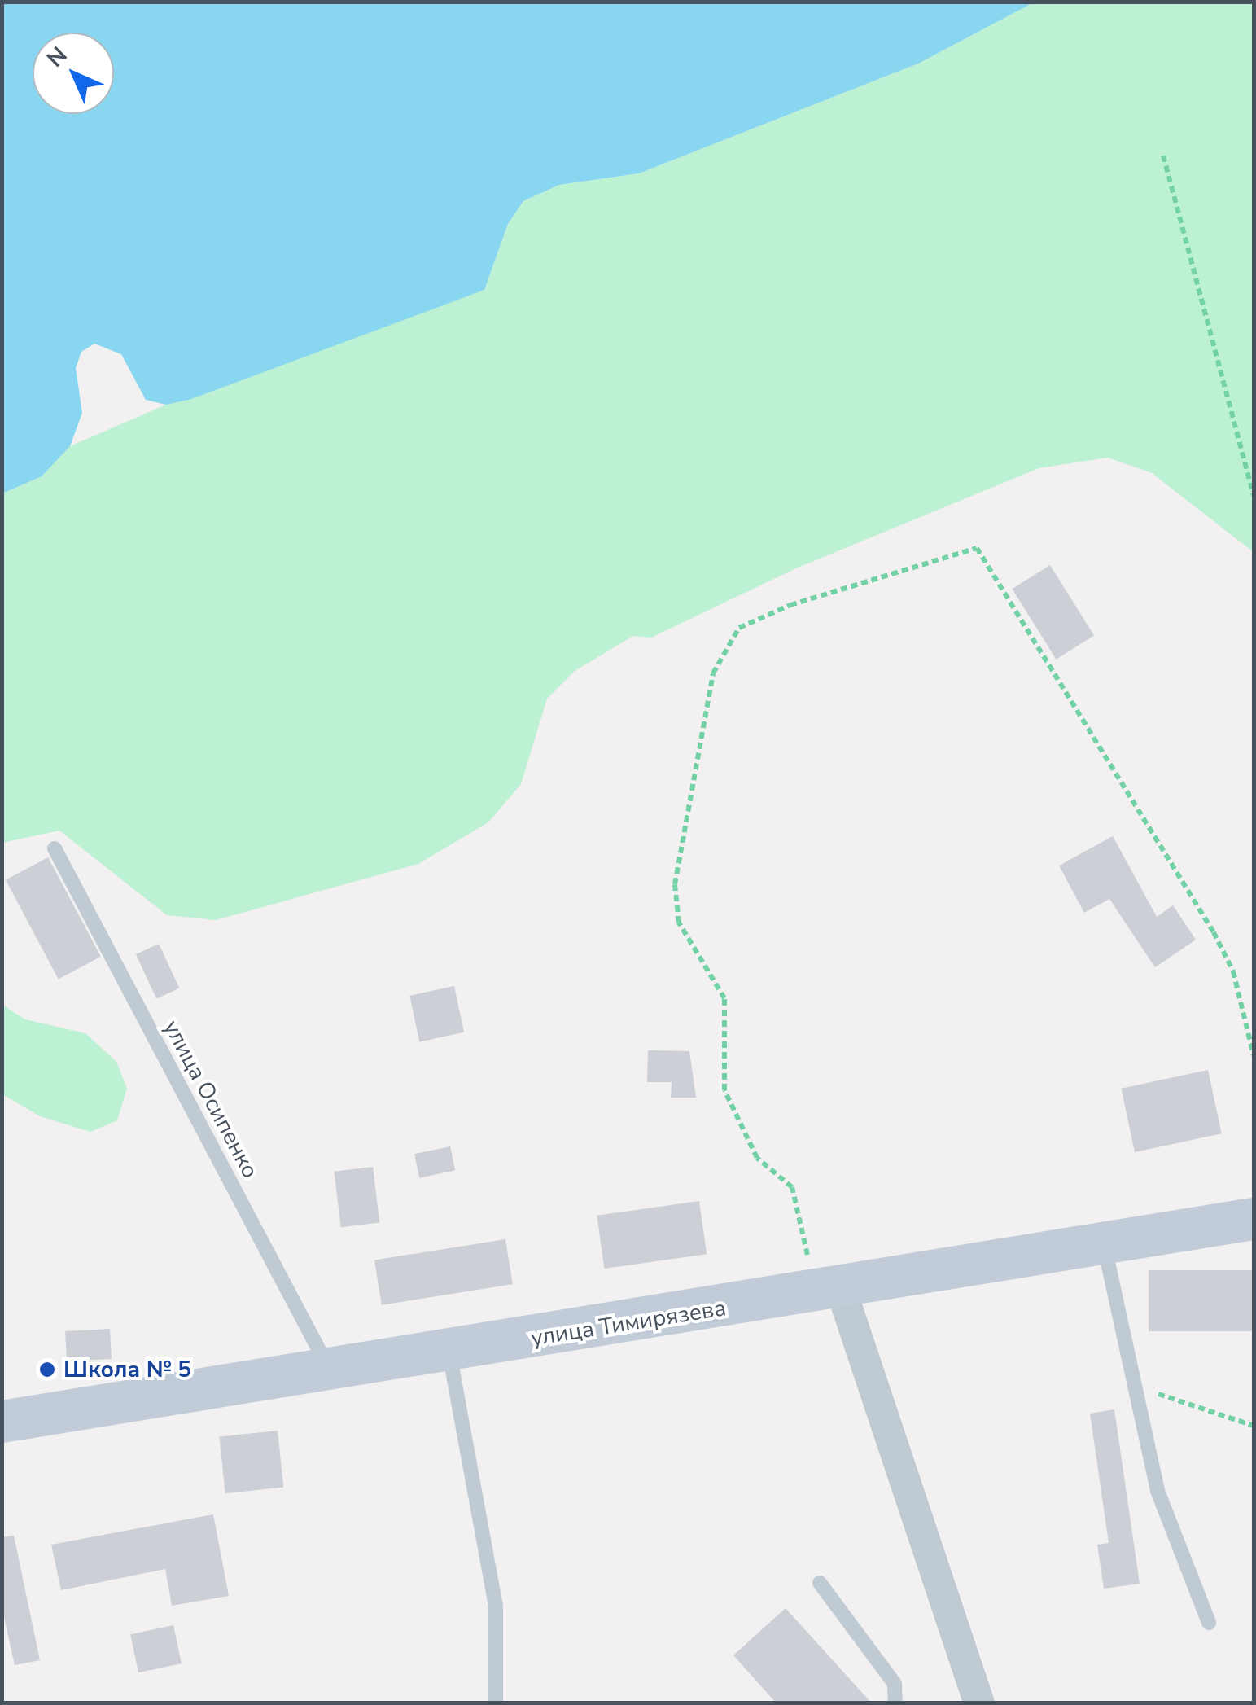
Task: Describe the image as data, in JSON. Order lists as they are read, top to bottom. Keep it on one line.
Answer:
{"streets":{"main road":["улица Тимирязева"],"lane":["улица Осипенко"]},"crossings":[["улица Осипенко","улица Тимирязева"]],"places":["Школа № 5"],"north":"top left"}
